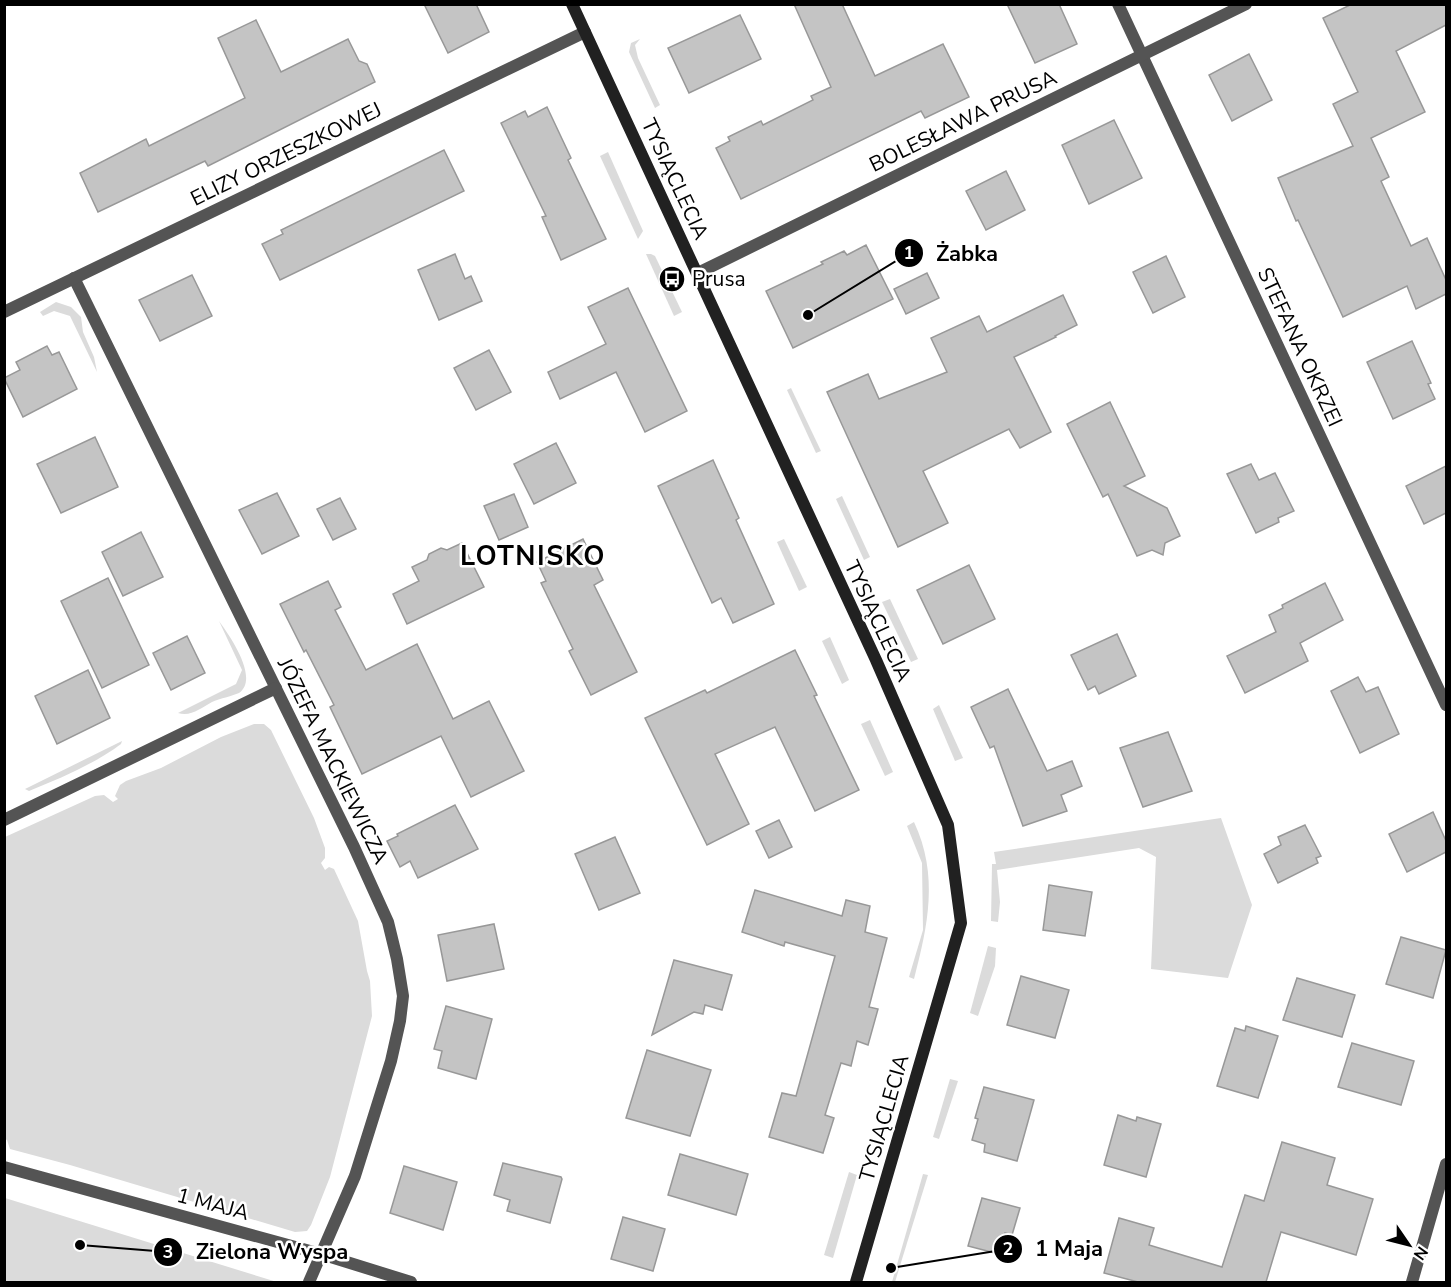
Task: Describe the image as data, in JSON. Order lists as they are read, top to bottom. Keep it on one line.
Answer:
{"streets":{"street":["BOLESŁAWA PRUSA","ELIZY ORZESZKOWEJ","TYSIĄCLECIA","STEFANA OKRZEI","JÓZEFA MACKIEWICZA","1 MAJA"]},"crossings":[["BOLESŁAWA PRUSA","TYSIĄCLECIA"],["BOLESŁAWA PRUSA","STEFANA OKRZEI"],["ELIZY ORZESZKOWEJ","TYSIĄCLECIA"],["ELIZY ORZESZKOWEJ","JÓZEFA MACKIEWICZA"],["JÓZEFA MACKIEWICZA","1 MAJA"]],"districts":["LOTNISKO"],"places":{"bus stop":["Prusa"],"other":["Żabka","Zielona Wyspa","1 Maja"]},"north":"bottom right"}
